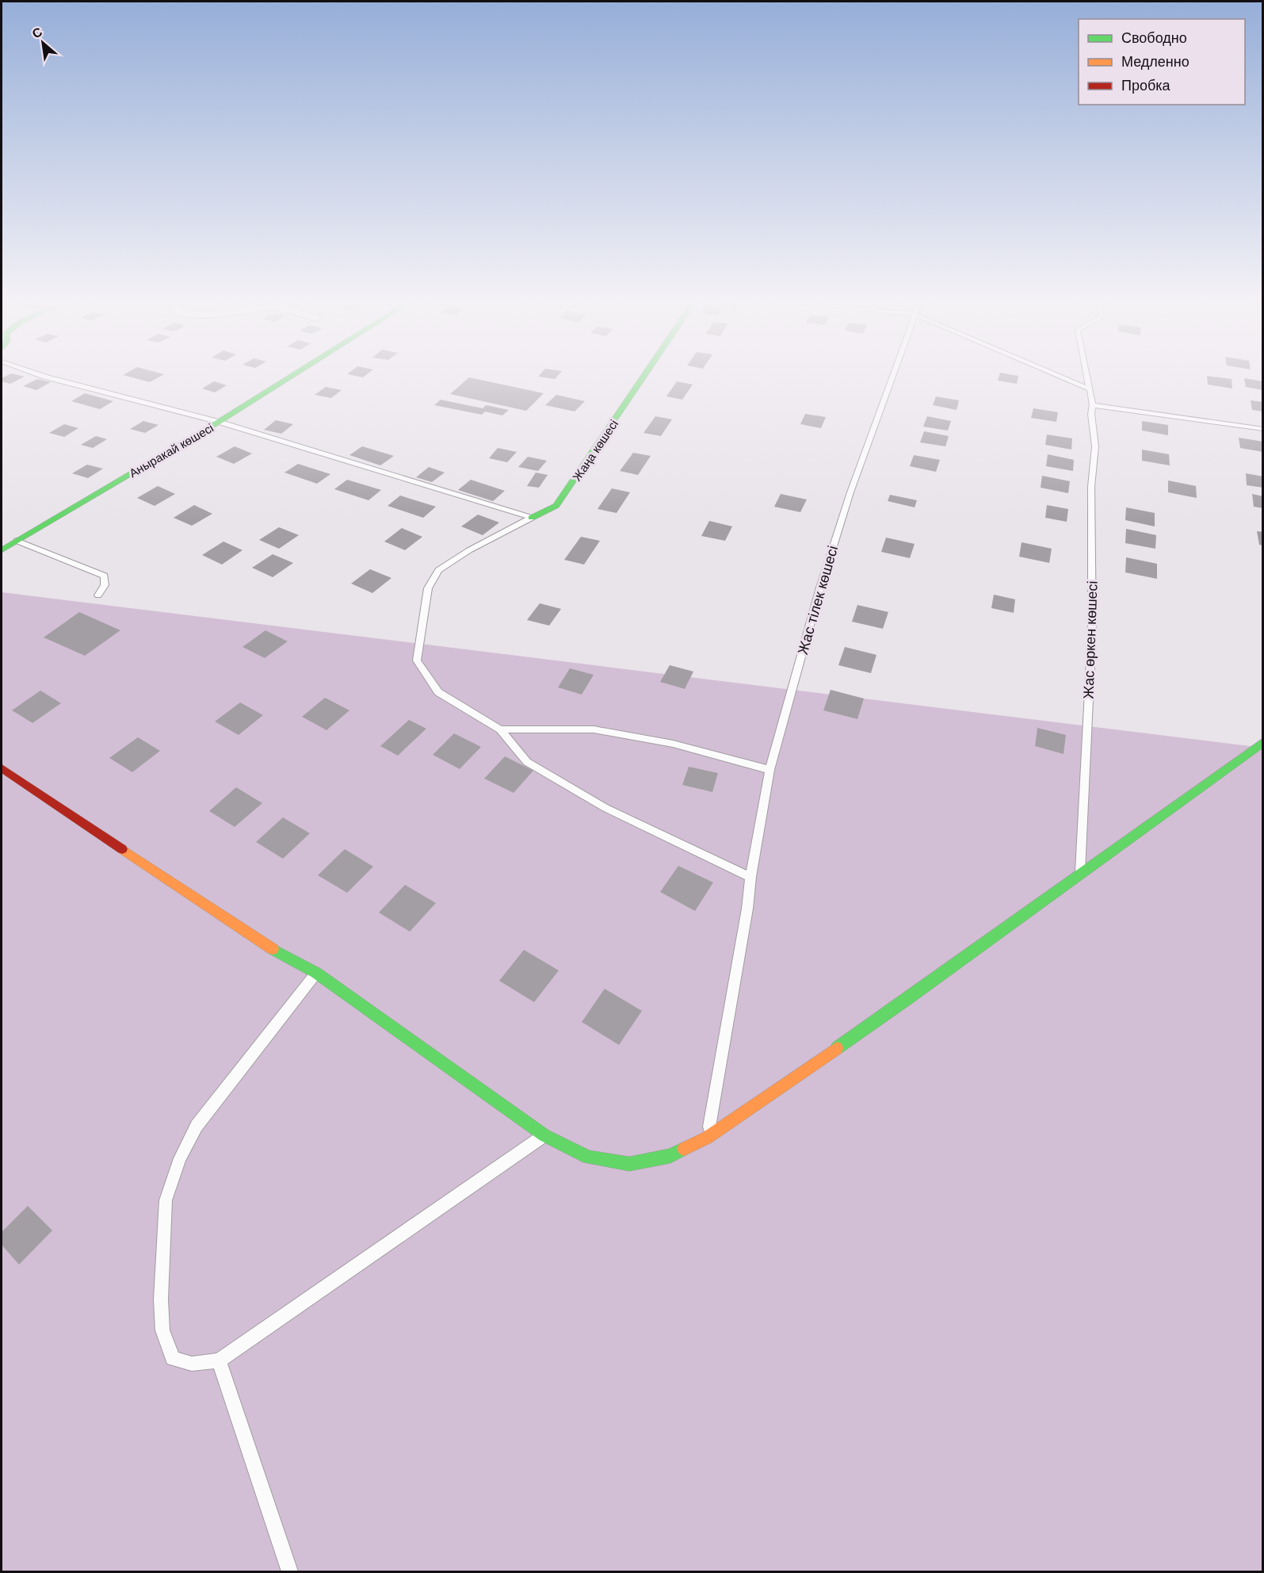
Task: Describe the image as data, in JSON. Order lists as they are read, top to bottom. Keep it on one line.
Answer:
{"streets":{"street":["Аныракай көшесі","Жаңа көшесі"],"lane":["Жас тілек көшесі","Жас өркен көшесі"]},"legend":["Свободно","Медленно","Пробка"],"north":"top left"}
